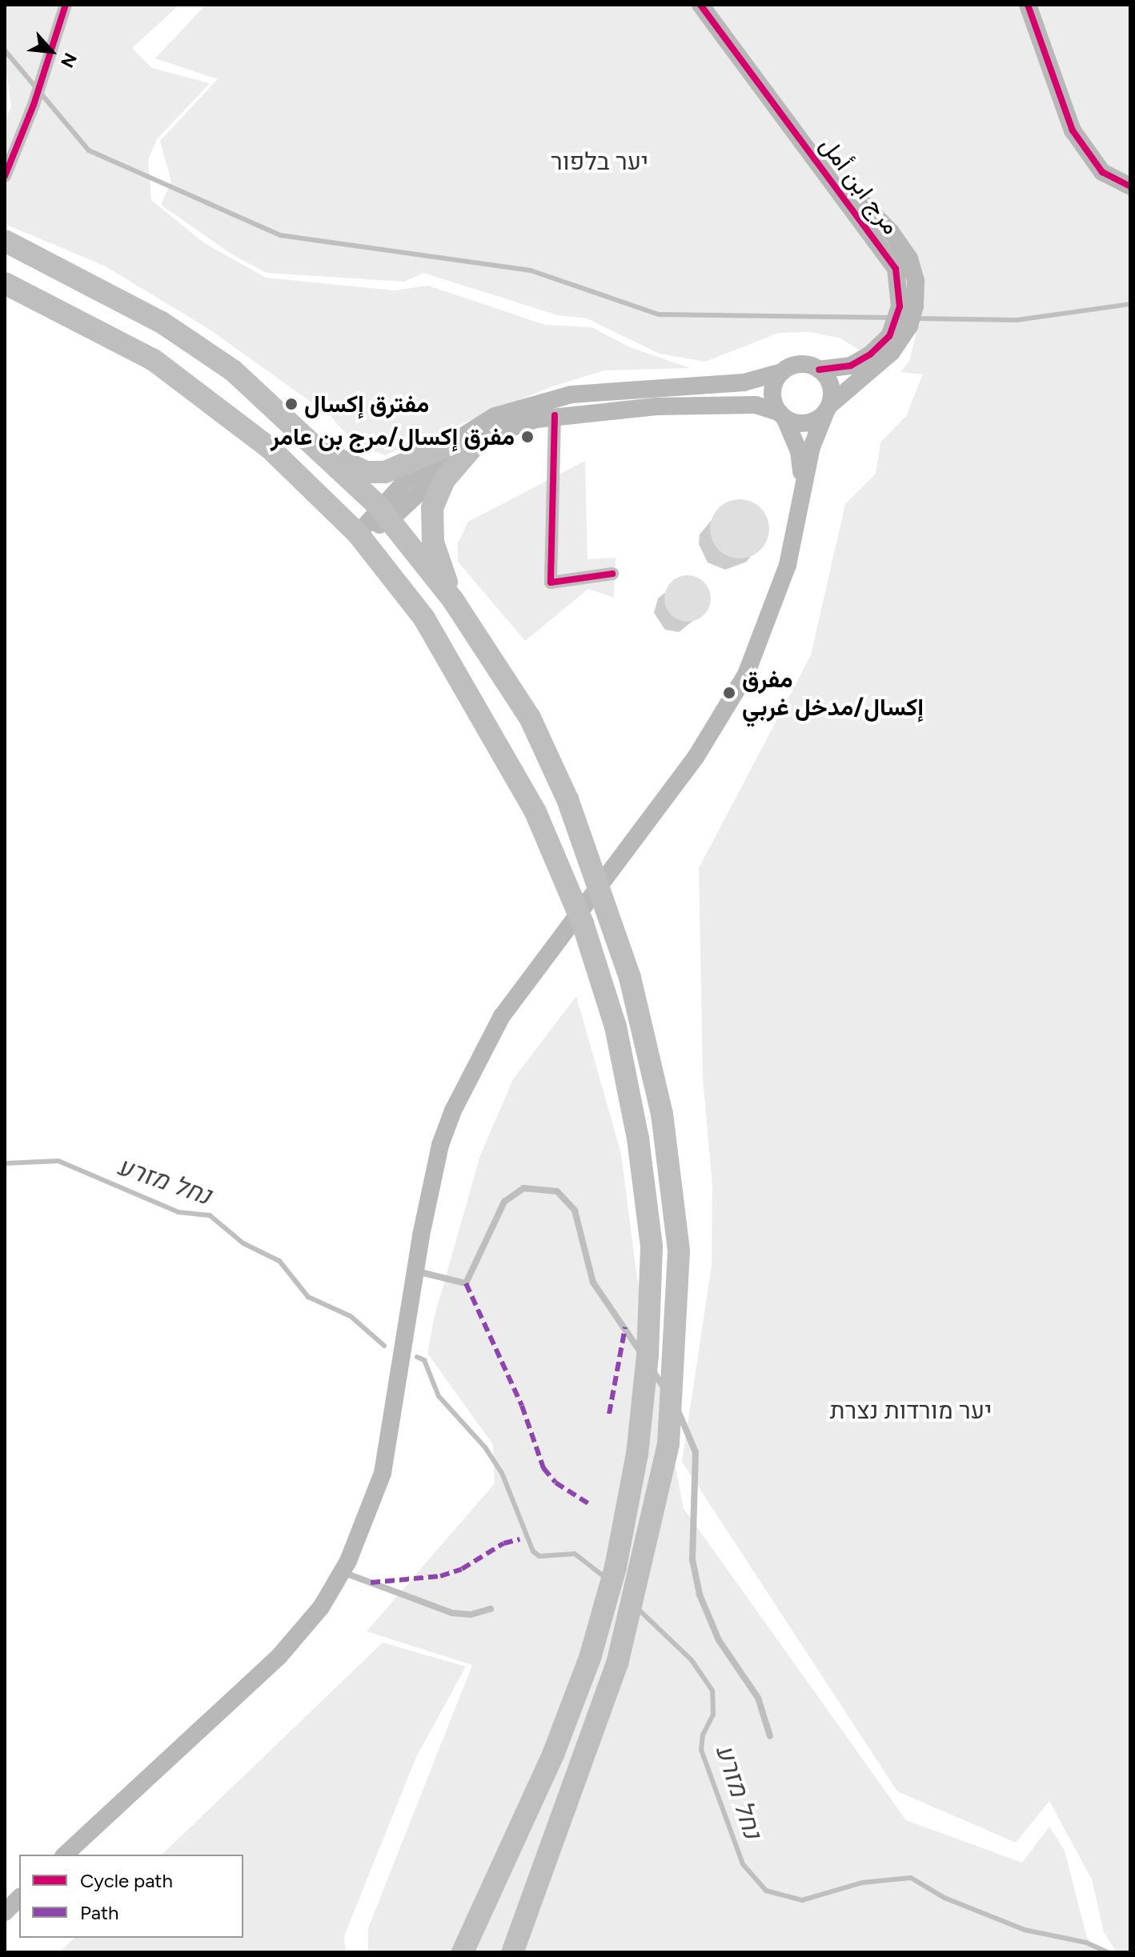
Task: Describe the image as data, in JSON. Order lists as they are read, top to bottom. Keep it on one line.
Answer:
{"streets":{"main road":["مرج ابن أمل"]},"water":["נחל מזרע"],"parks":["יער בלפור","יער מורדות נצרת"],"places":["مفترق إكسال","مفرق إكسال/مرج بن عامر","مفرق إكسال/مدخل غربي"],"legend":["Cycle path","Path"],"north":"bottom right"}
